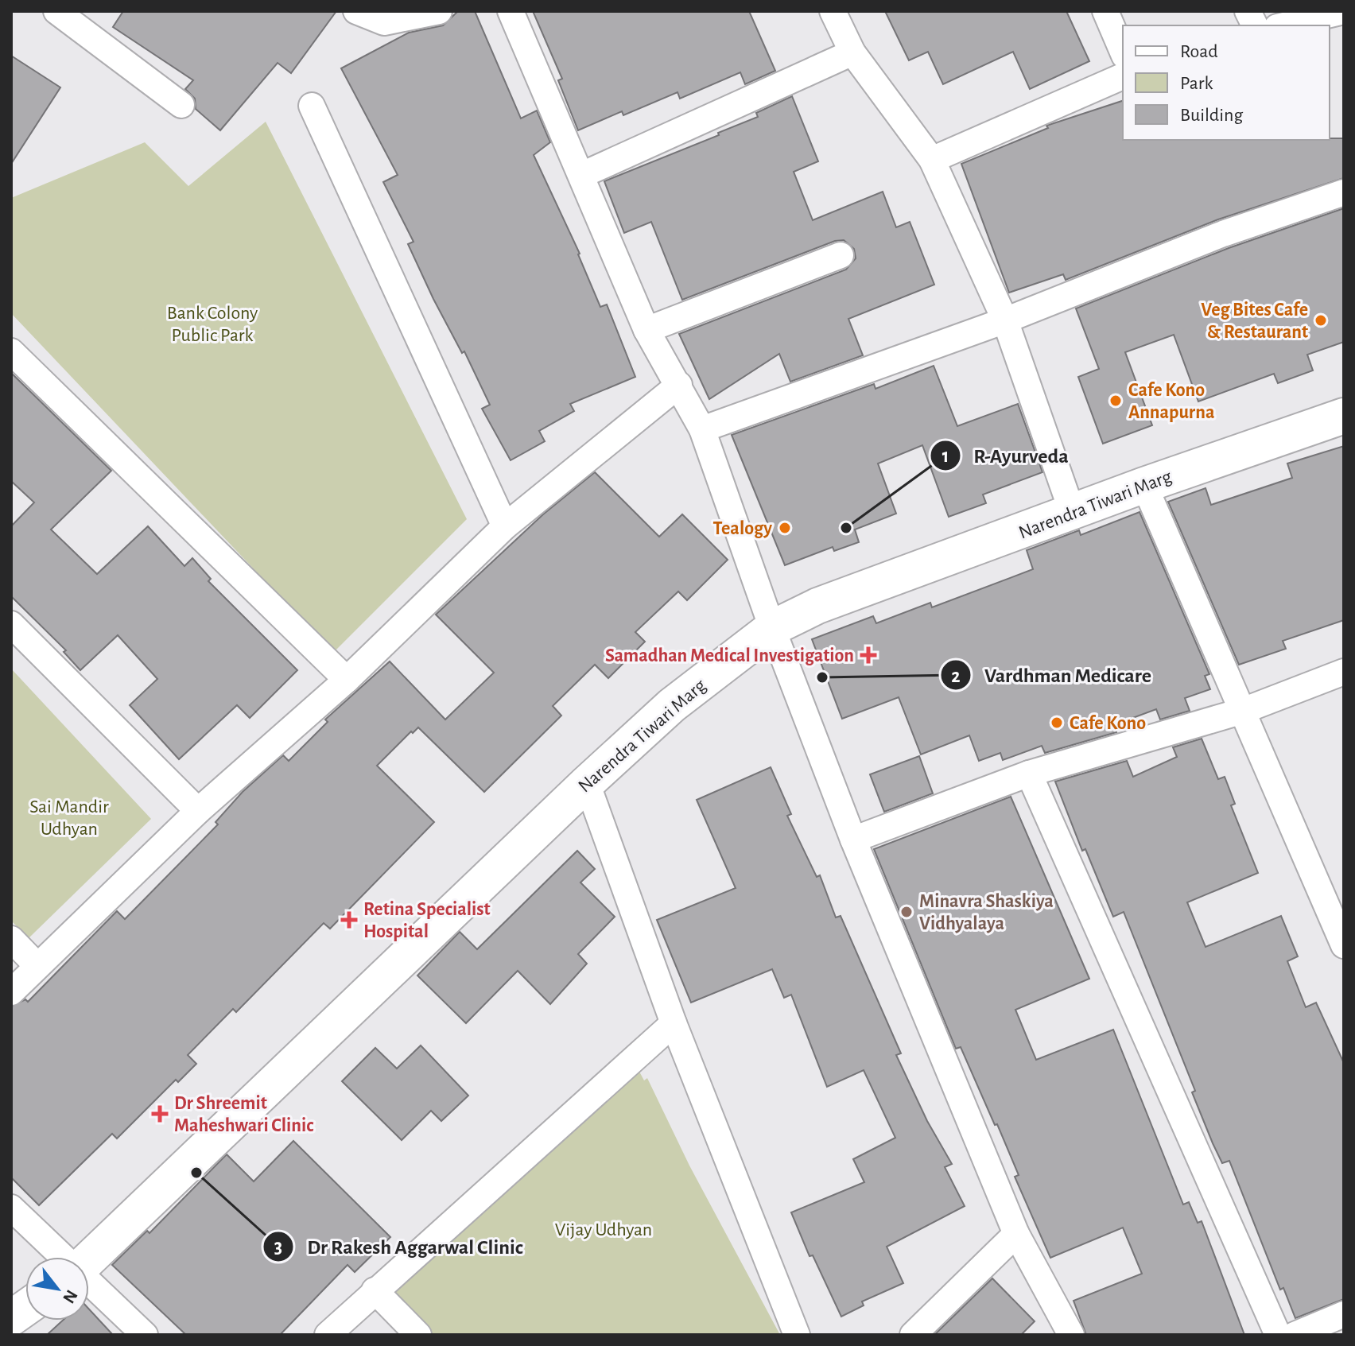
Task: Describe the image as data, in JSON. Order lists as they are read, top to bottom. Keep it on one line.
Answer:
{"streets":{"street":["Narendra Tiwari Marg"]},"parks":["Bank Colony Public Park","Sai Mandir Udhyan","Vijay Udhyan"],"places":{"other":["Veg Bites Cafe & Restaurant","Cafe Kono Annapurna","Tealogy","R-Ayurveda","Vardhman Medicare","Cafe Kono","Minavra Shaskiya Vidhyalaya","Dr Rakesh Aggarwal Clinic"],"health":["Samadhan Medical Investigation","Retina Specialist Hospital","Dr Shreemit Maheshwari Clinic"]},"legend":["Road","Park","Building"],"north":"bottom right"}
